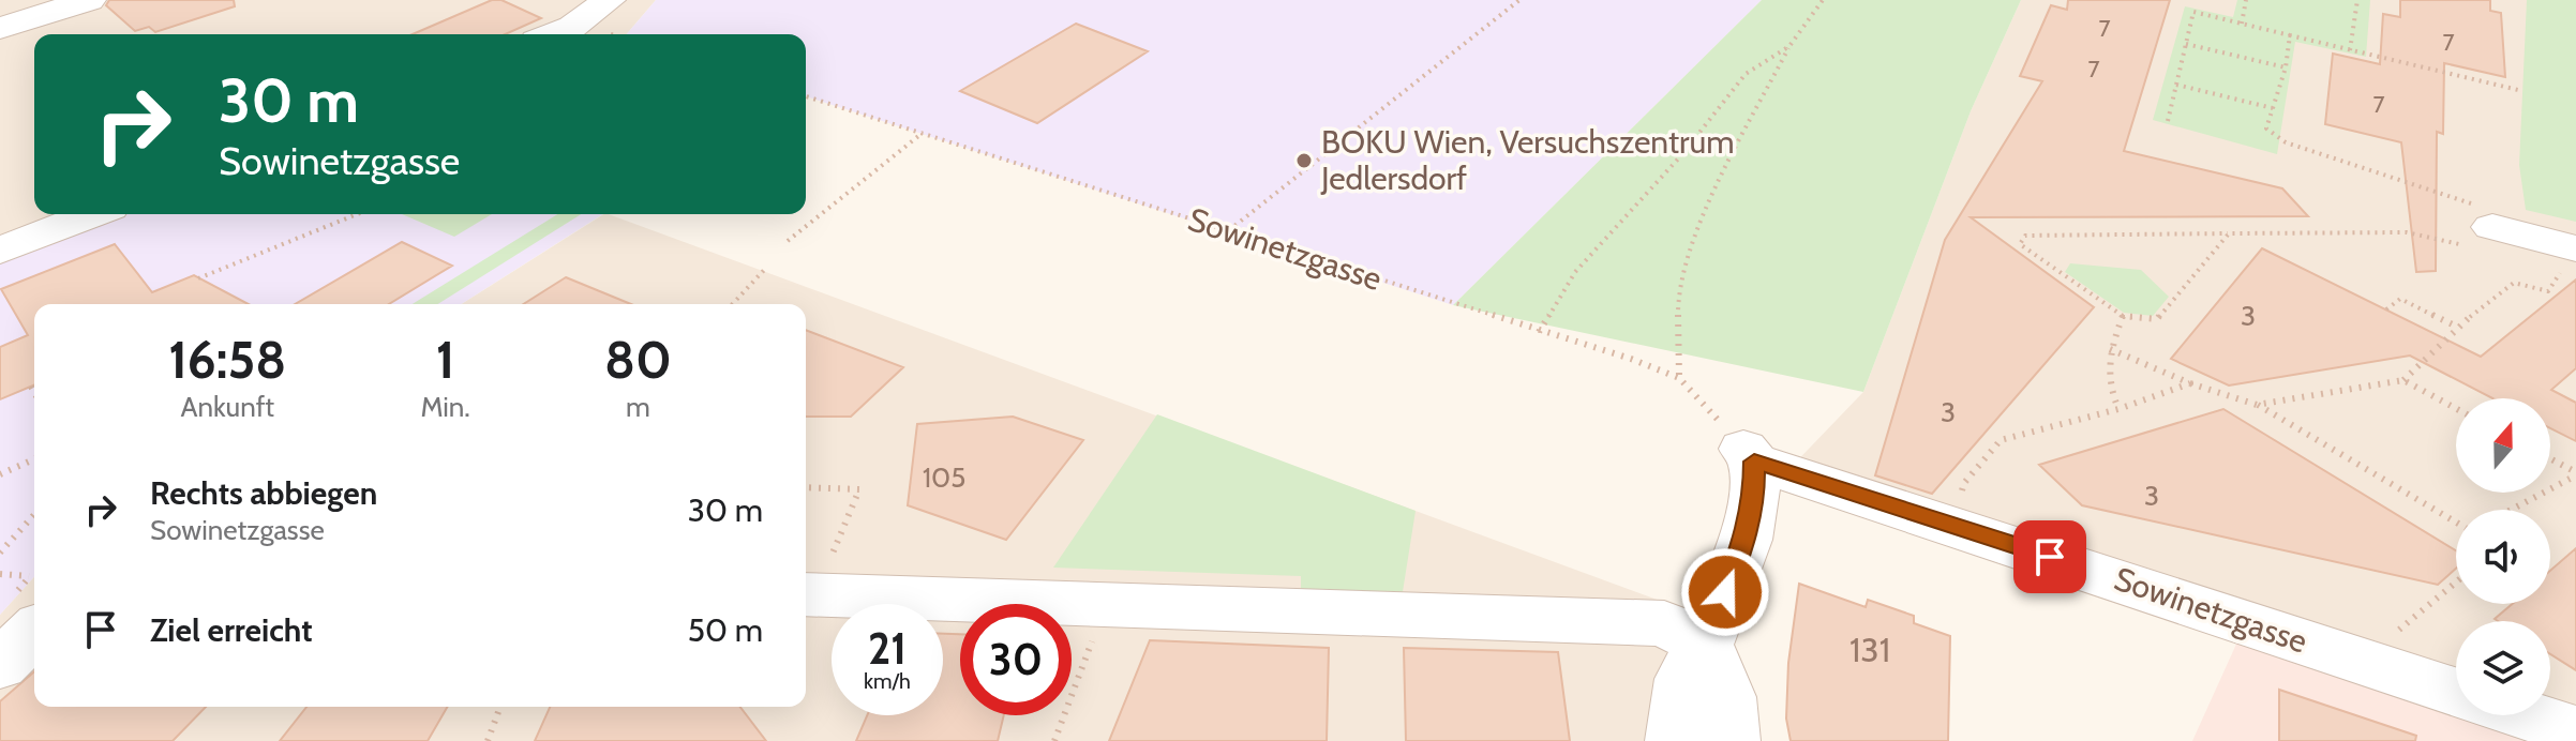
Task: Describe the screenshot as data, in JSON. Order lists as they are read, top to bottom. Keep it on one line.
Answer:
{"streets":{"street":["Sowinetzgasse"]},"places":["BOKU Wien, Versuchszentrum Jedlersdorf"],"house_numbers":["7","7","7","7","3","3","105","3","131"],"north":"top","page":{"turn":["30 m","Sowinetzgasse"],"eta":["16:58","Ankunft","1","Min.","80","m"],"list":[{"name":"Rechts abbiegen","note":"Sowinetzgasse","value":"30 m"},{"name":"Ziel erreicht","value":"50 m"}],"speed":"21 km/h","limit":"30"}}
